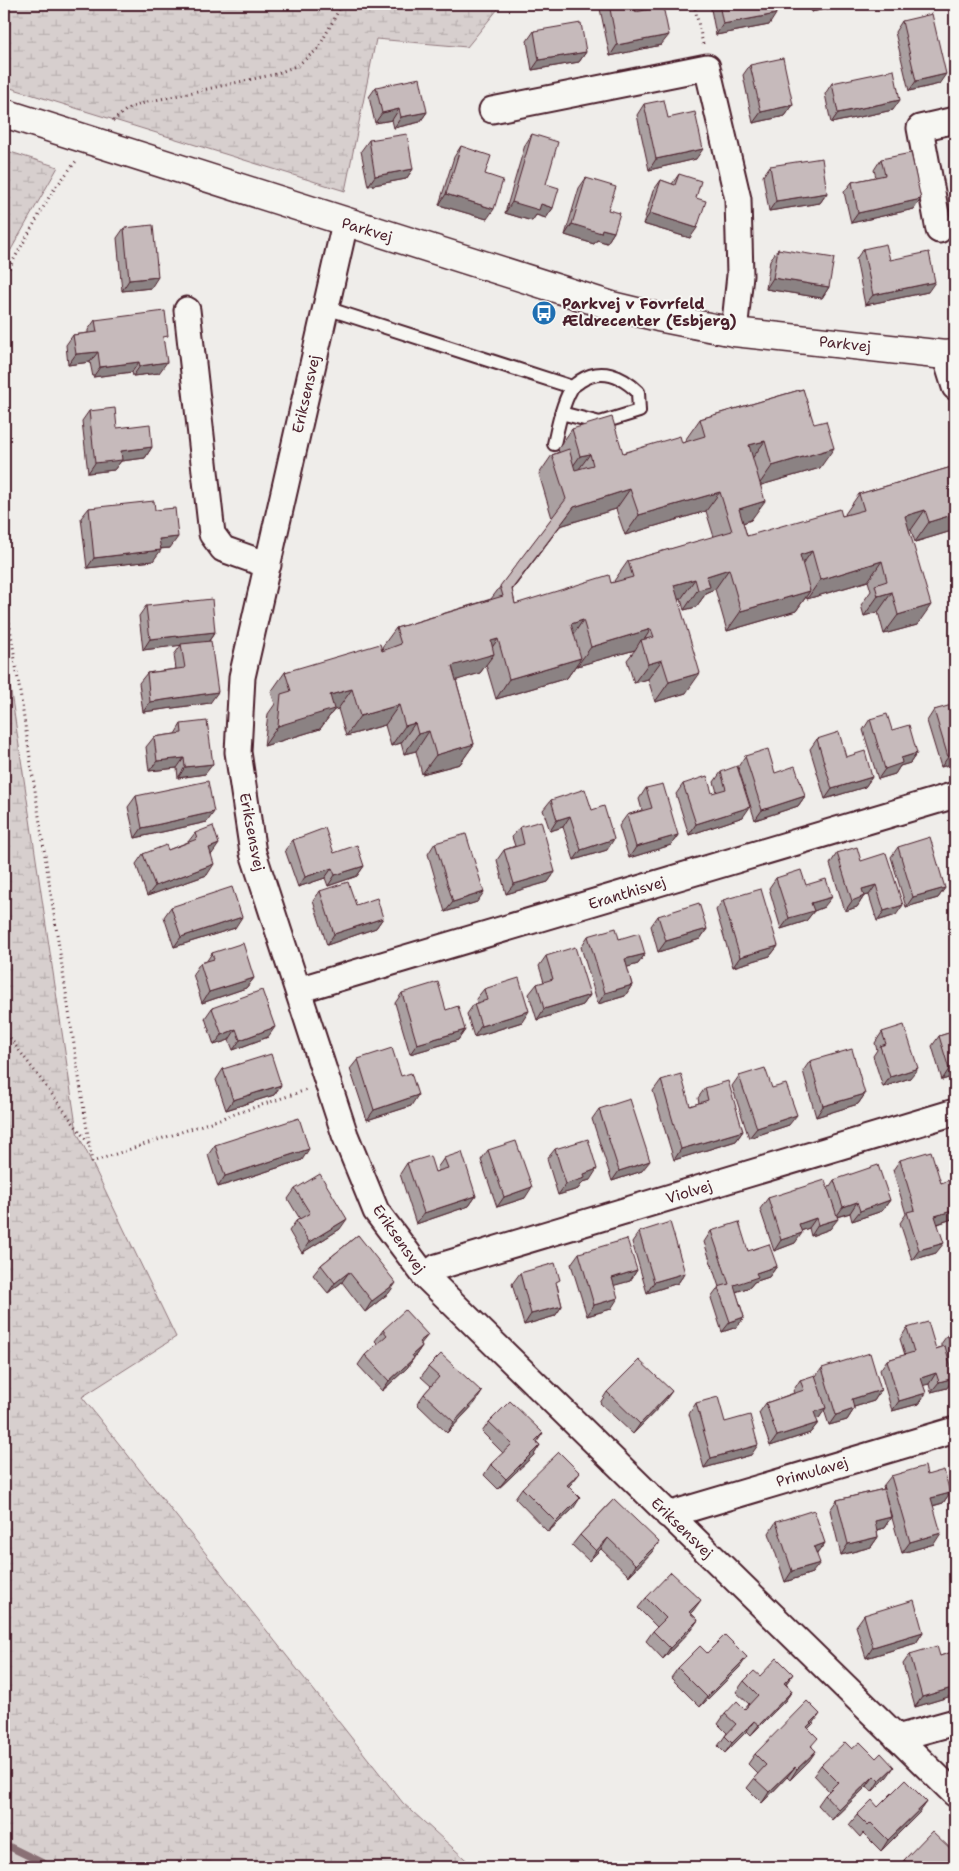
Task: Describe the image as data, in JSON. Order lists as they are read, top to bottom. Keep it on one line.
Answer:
{"streets":{"street":["Parkvej","Eriksensvej","Eranthisvej","Violvej","Primulavej"]},"crossings":[["Parkvej","Eriksensvej"],["Eriksensvej","Eranthisvej"],["Eriksensvej","Violvej"],["Eriksensvej","Primulavej"]],"places":{"bus stop":["Parkvej v Fovrfeld Ældrecenter (Esbjerg)"]}}
